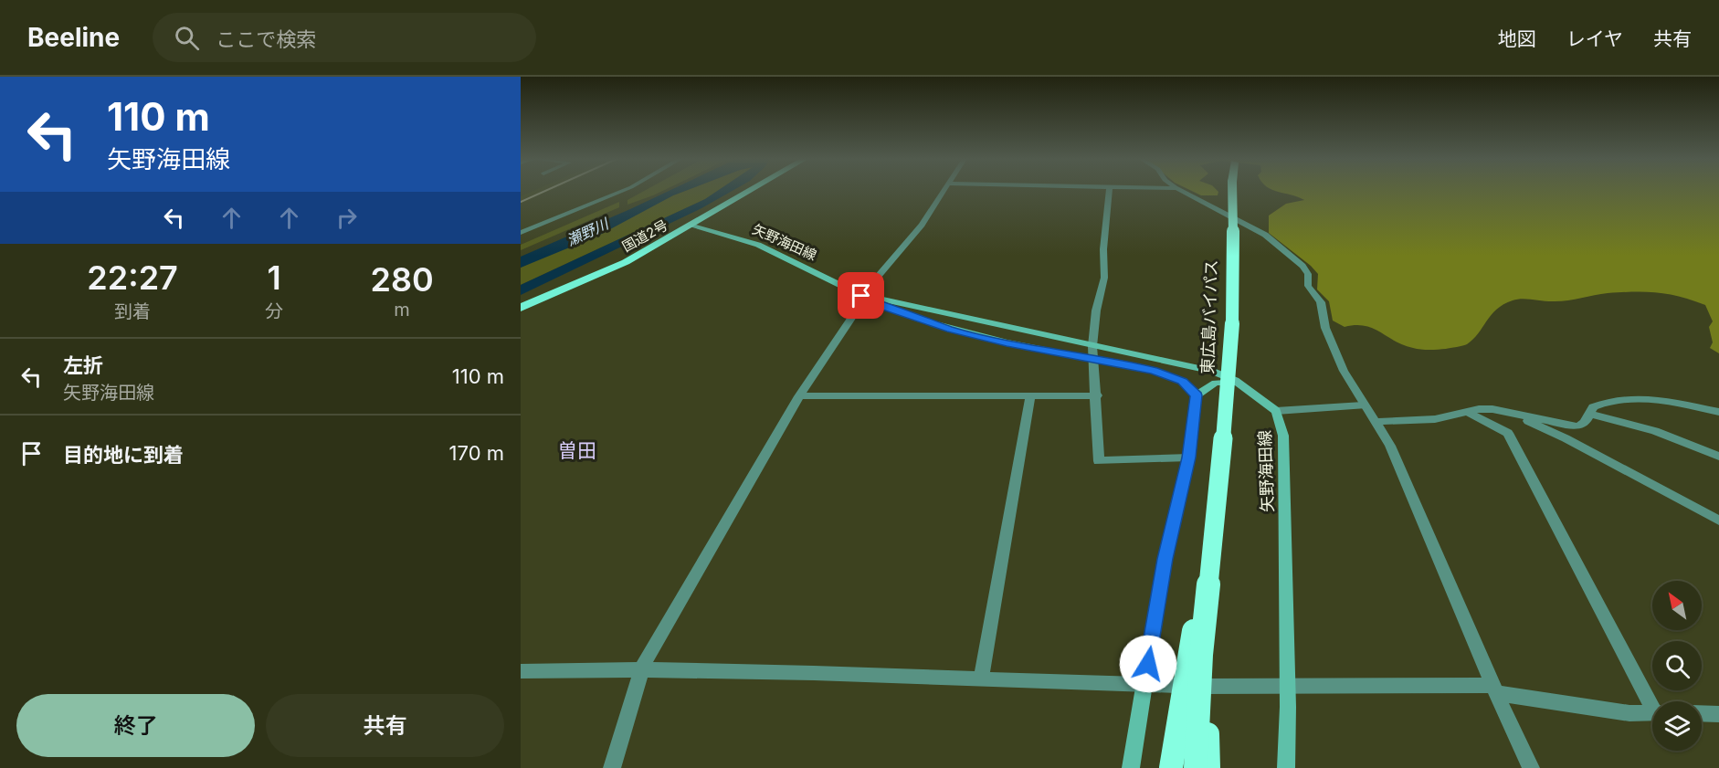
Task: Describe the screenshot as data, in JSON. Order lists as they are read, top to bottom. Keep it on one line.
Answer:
{"streets":{"highway":["国道2号","東広島バイパス"],"main road":["矢野海田線"]},"crossings":[["国道2号","矢野海田線"]],"districts":["曽田"],"water":["瀬野川"],"north":"top left","page":{"header":"Beeline","search":"ここで検索","nav":["地図","レイヤ","共有"],"turn":["110 m","矢野海田線"],"eta":["22:27","到着","1","分","280","m"],"list":[{"name":"左折","note":"矢野海田線","value":"110 m"},{"name":"目的地に到着","value":"170 m"}],"buttons":["終了","共有"]}}
